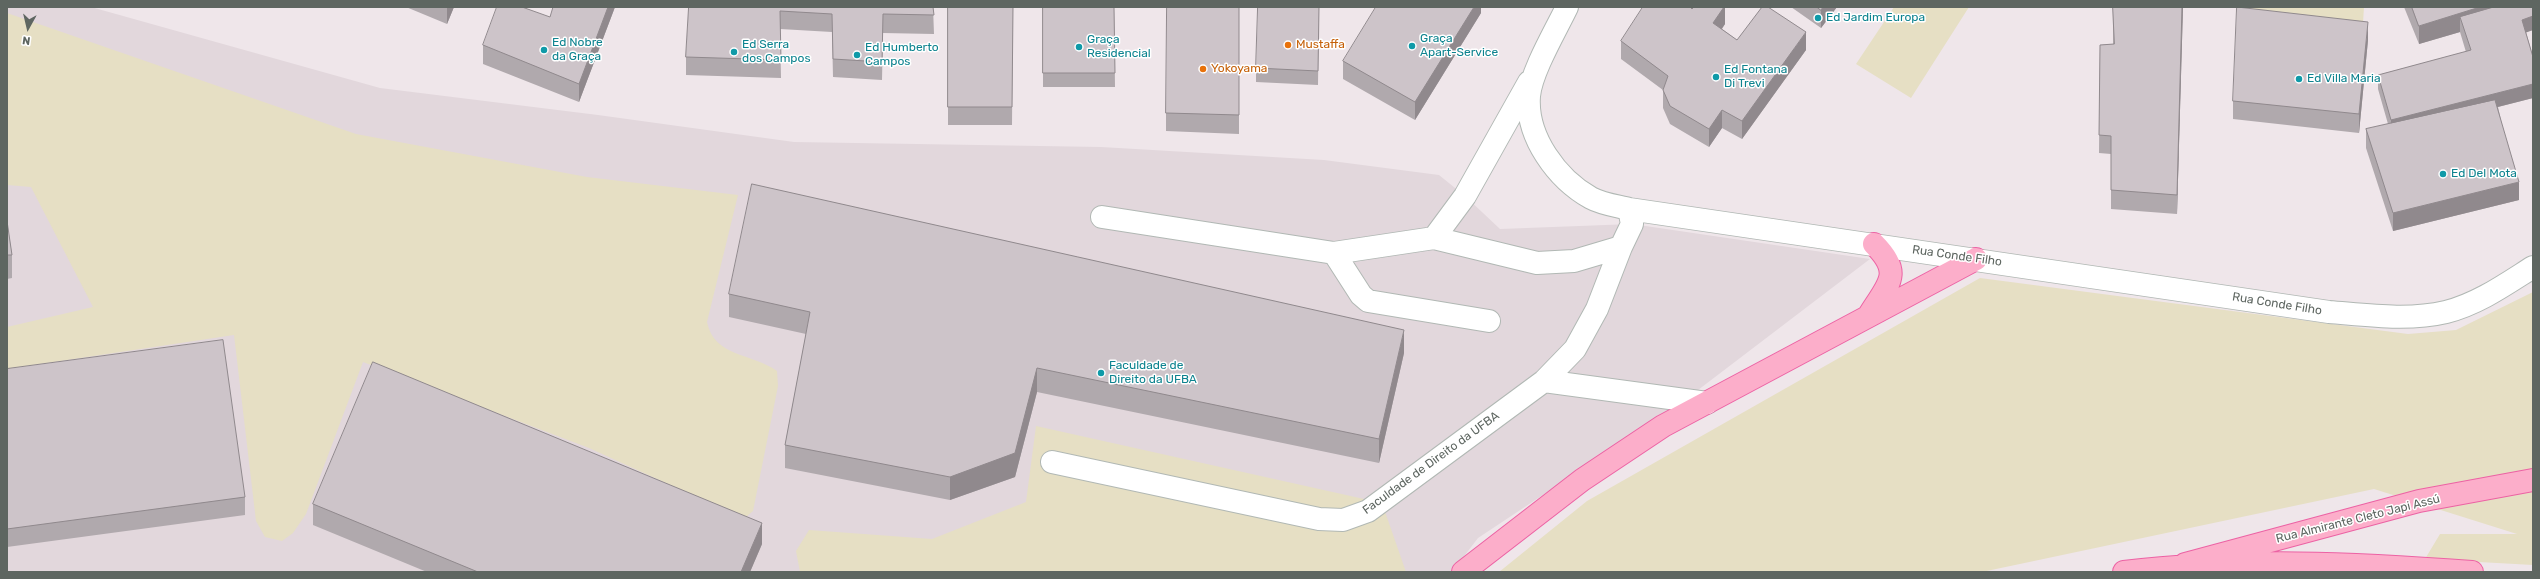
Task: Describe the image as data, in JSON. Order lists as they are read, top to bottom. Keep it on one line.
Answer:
{"streets":{"main road":["Rua Almirante Cleto Japi Assú"],"street":["Rua Conde Filho","Faculdade de Direito da UFBA"]},"crossings":[["Rua Conde Filho","Faculdade de Direito da UFBA"]],"places":["Ed Jardim Europa","Mustaffa","Graça Apart-Service","Graça Residencial","Ed Nobre da Graça","Ed Serra dos Campos","Ed Humberto Campos","Yokoyama","Ed Fontana Di Trevi","Ed Villa Maria","Ed Del Mota","Faculdade de Direito da UFBA"],"north":"bottom"}
